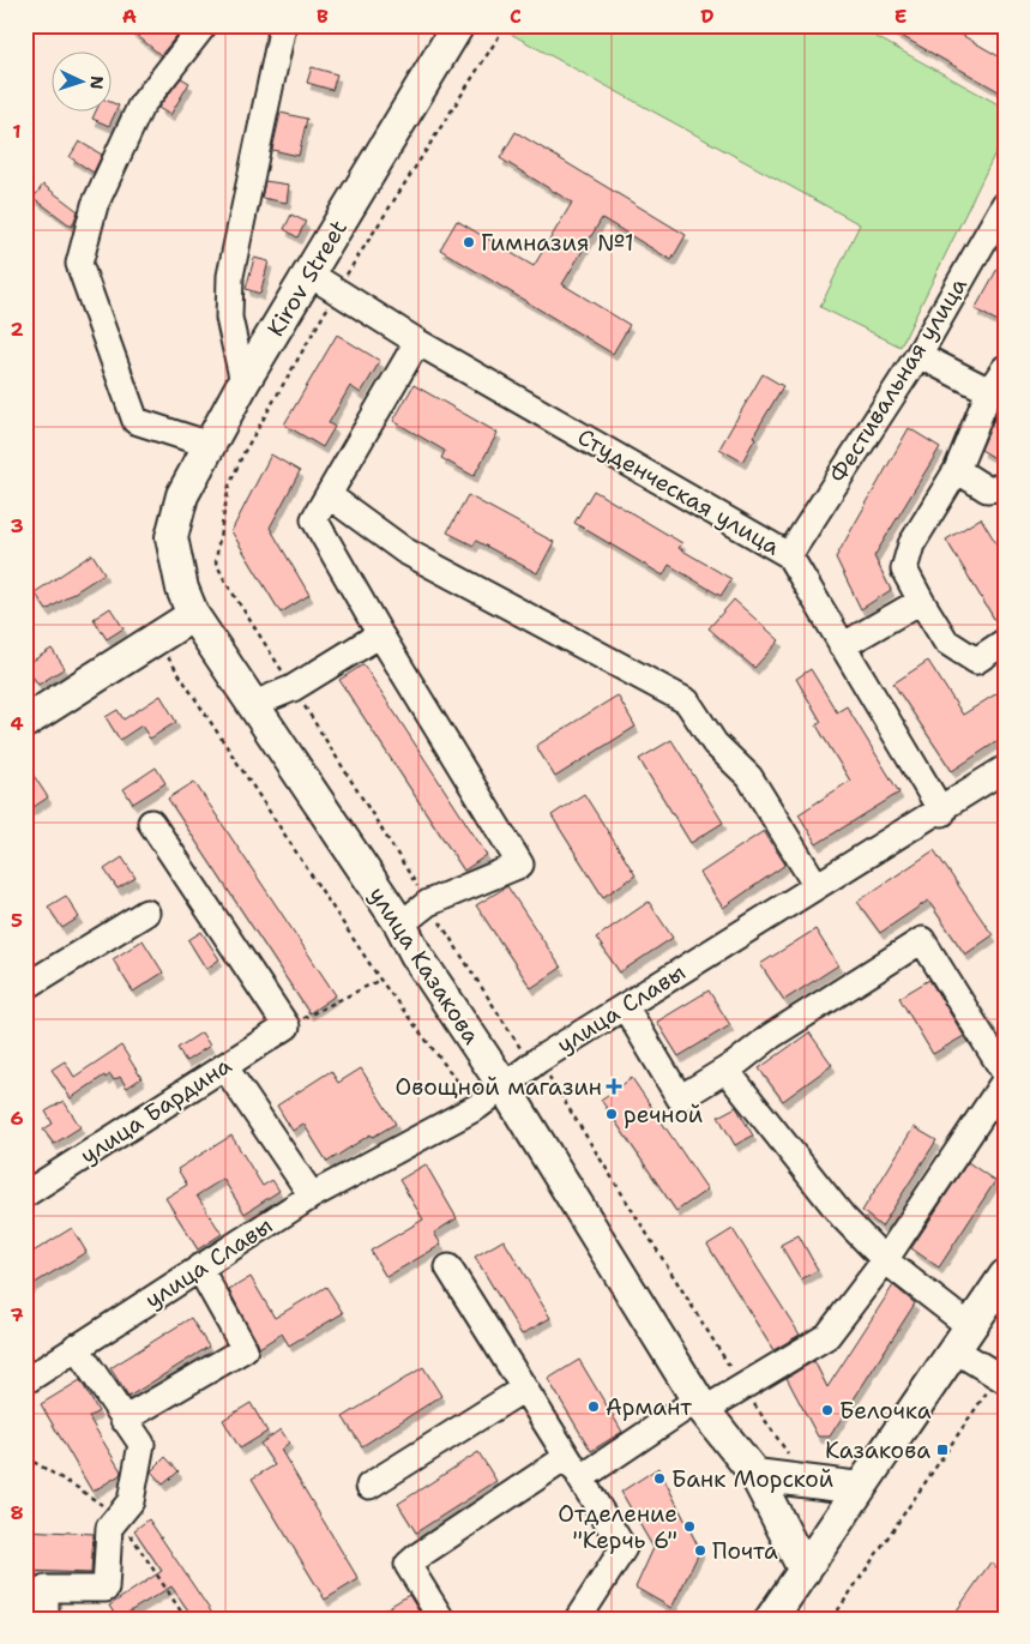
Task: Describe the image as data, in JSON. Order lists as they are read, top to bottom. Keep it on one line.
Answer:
{"streets":{"main road":["Kirov Street","улица Казакова"],"street":["Фестивальная улица","Студенческая улица","улица Славы","улица Бардина"]},"crossings":[["Kirov Street","Студенческая улица"],["Kirov Street","улица Казакова"],["Фестивальная улица","Студенческая улица"],["Студенческая улица","улица Славы"],["улица Казакова","улица Славы"]],"places":{"other":["Гимназия №1","речной","Армант","Белочка","Банк Морской","Отделение \"Керчь 6\"","Почта"],"health":["Овощной магазин"],"transit":["Казакова"]},"north":"right","grid":{"columns":["A","B","C","D","E"],"rows":["1","2","3","4","5","6","7","8"]}}
